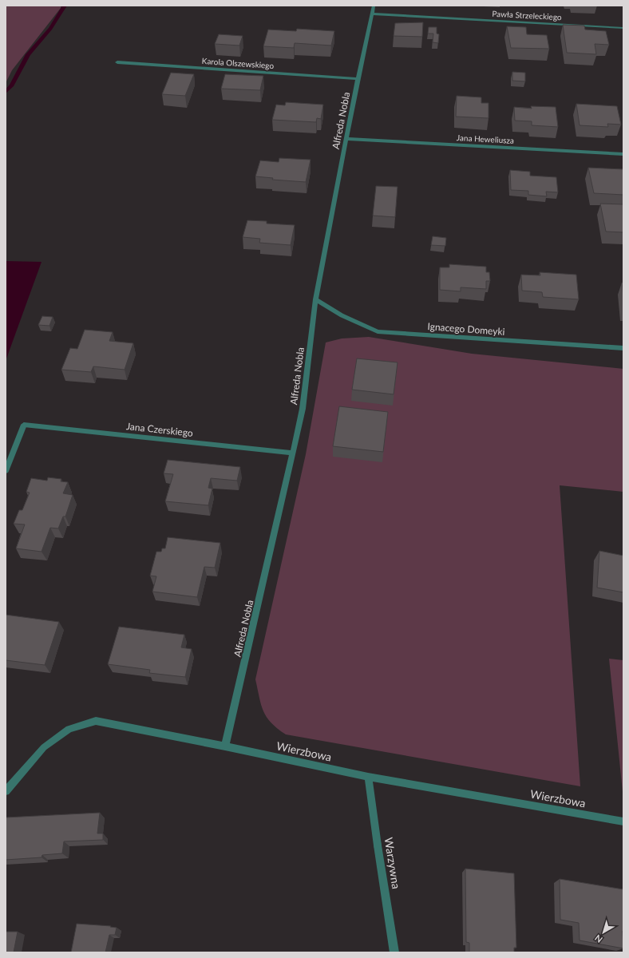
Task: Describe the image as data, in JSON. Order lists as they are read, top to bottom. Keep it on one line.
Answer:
{"streets":{"street":["Pawła Strzeleckiego","Karola Olszewskiego","Alfreda Nobla","Jana Heweliusza","Ignacego Domeyki","Jana Czerskiego","Wierzbowa","Warzywna"]},"crossings":[["Pawła Strzeleckiego","Alfreda Nobla"],["Karola Olszewskiego","Alfreda Nobla"],["Alfreda Nobla","Jana Heweliusza"],["Alfreda Nobla","Ignacego Domeyki"],["Alfreda Nobla","Jana Czerskiego"],["Alfreda Nobla","Wierzbowa"],["Wierzbowa","Warzywna"]],"north":"bottom left"}
